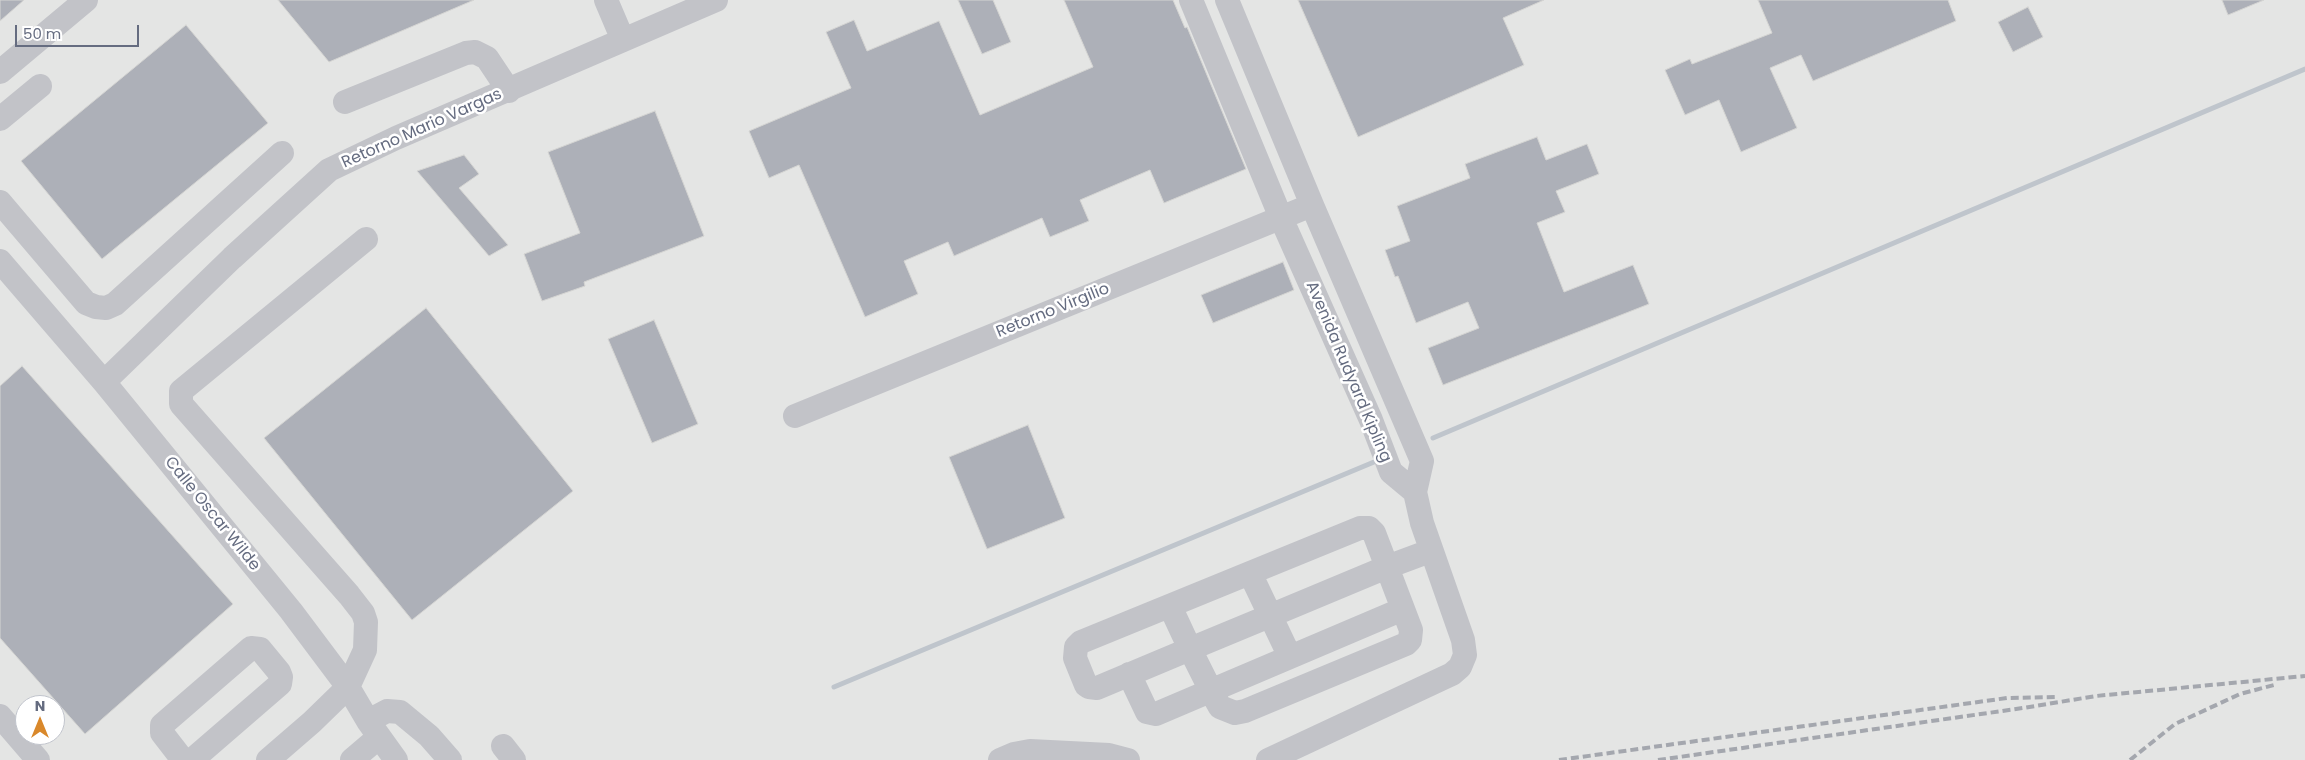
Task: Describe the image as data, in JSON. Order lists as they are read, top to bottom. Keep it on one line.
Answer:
{"streets":{"street":["Retorno Mario Vargas","Retorno Virgilio","Avenida Rudyard Kipling","Calle Oscar Wilde"]},"crossings":[["Retorno Mario Vargas","Calle Oscar Wilde"],["Retorno Virgilio","Avenida Rudyard Kipling"]],"scale_bar":"50 m","north":"top"}
